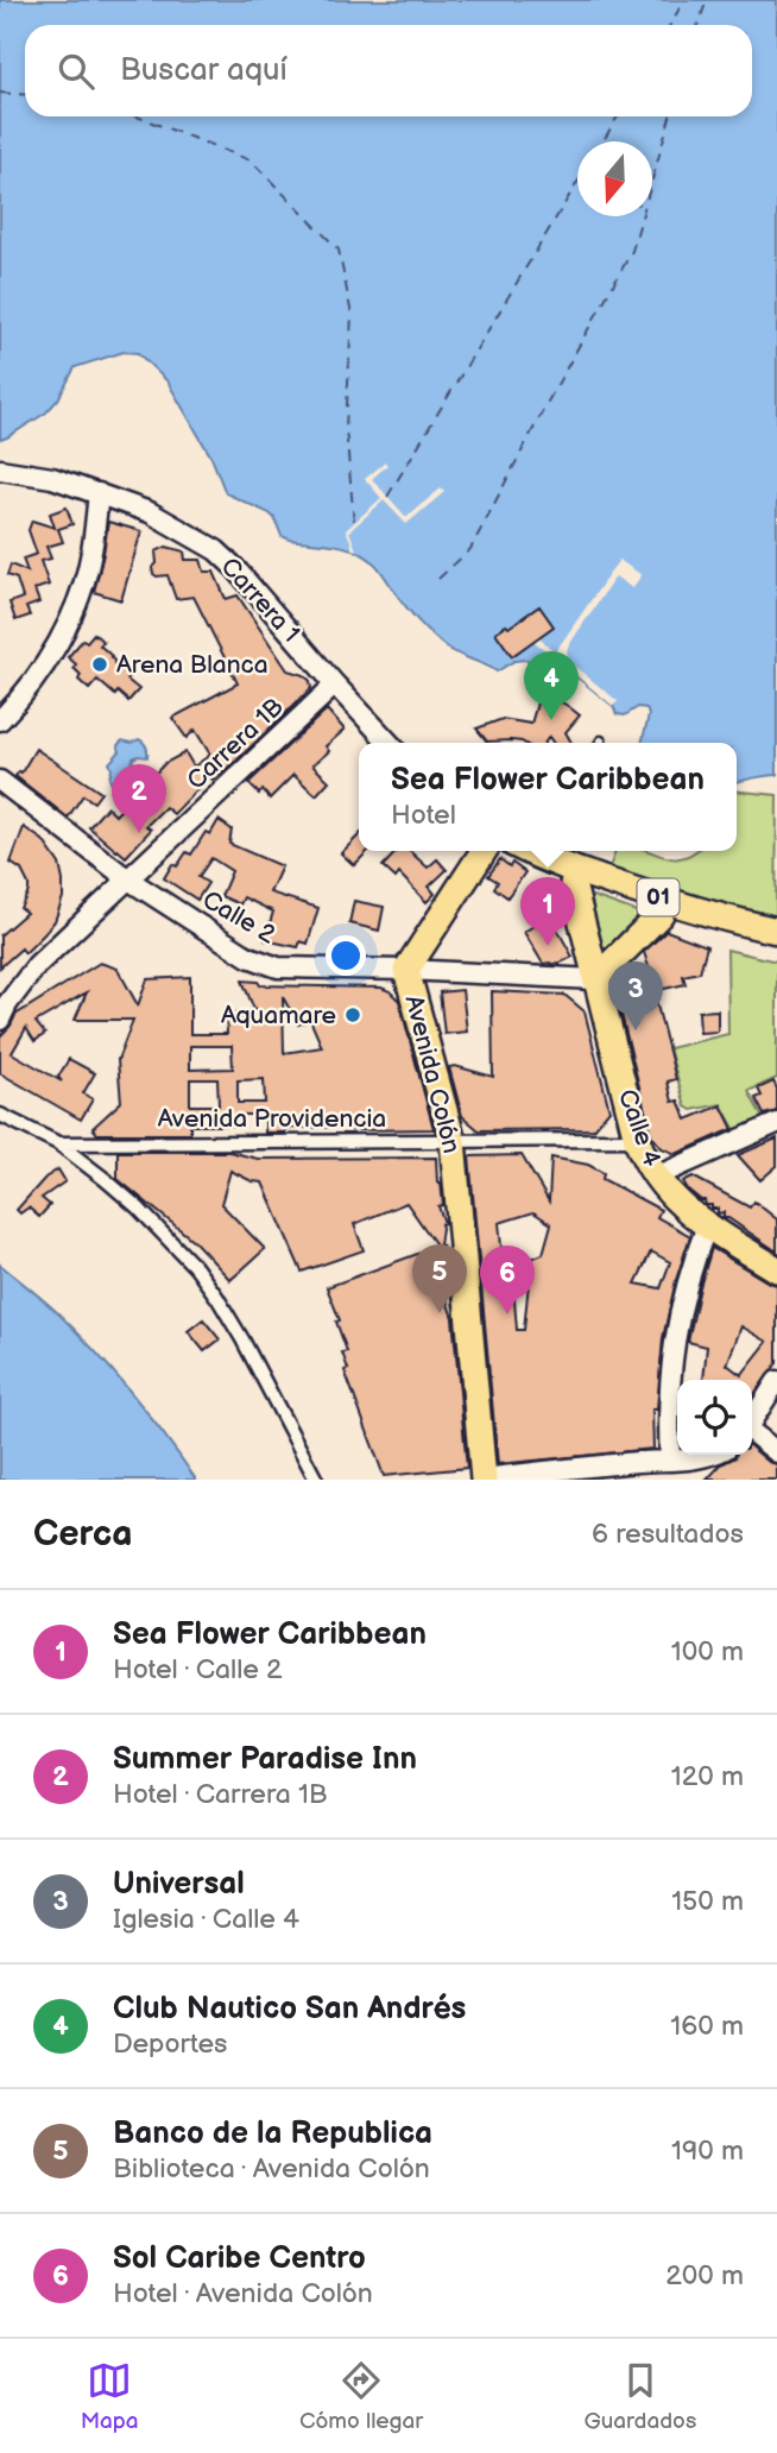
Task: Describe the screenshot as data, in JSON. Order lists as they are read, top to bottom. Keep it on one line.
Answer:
{"streets":{"main road":["01","Avenida Colón","Calle 4"],"street":["Carrera 1","Carrera 1B","Calle 2","Avenida Providencia"]},"crossings":[["Carrera 1","Carrera 1B"],["Carrera 1B","Calle 2"],["01","Calle 4"],["Calle 2","Avenida Colón"],["Calle 2","Calle 4"],["Avenida Colón","Avenida Providencia"],["Avenida Providencia","Calle 4"]],"places":["Arena Blanca","Aquamare"],"north":"bottom","page":{"search":"Buscar aquí","pins":["4","2","1","3","5","6"],"popup":["Sea Flower Caribbean","Hotel"],"heading":["Cerca","6 resultados"],"list":[{"mark":"1","name":"Sea Flower Caribbean","note":"Hotel · Calle 2","value":"100 m"},{"mark":"2","name":"Summer Paradise Inn","note":"Hotel · Carrera 1B","value":"120 m"},{"mark":"3","name":"Universal","note":"Iglesia · Calle 4","value":"150 m"},{"mark":"4","name":"Club Nautico San Andrés","note":"Deportes","value":"160 m"},{"mark":"5","name":"Banco de la Republica","note":"Biblioteca · Avenida Colón","value":"190 m"},{"mark":"6","name":"Sol Caribe Centro","note":"Hotel · Avenida Colón","value":"200 m"}],"nav":["Mapa","Cómo llegar","Guardados"]}}
